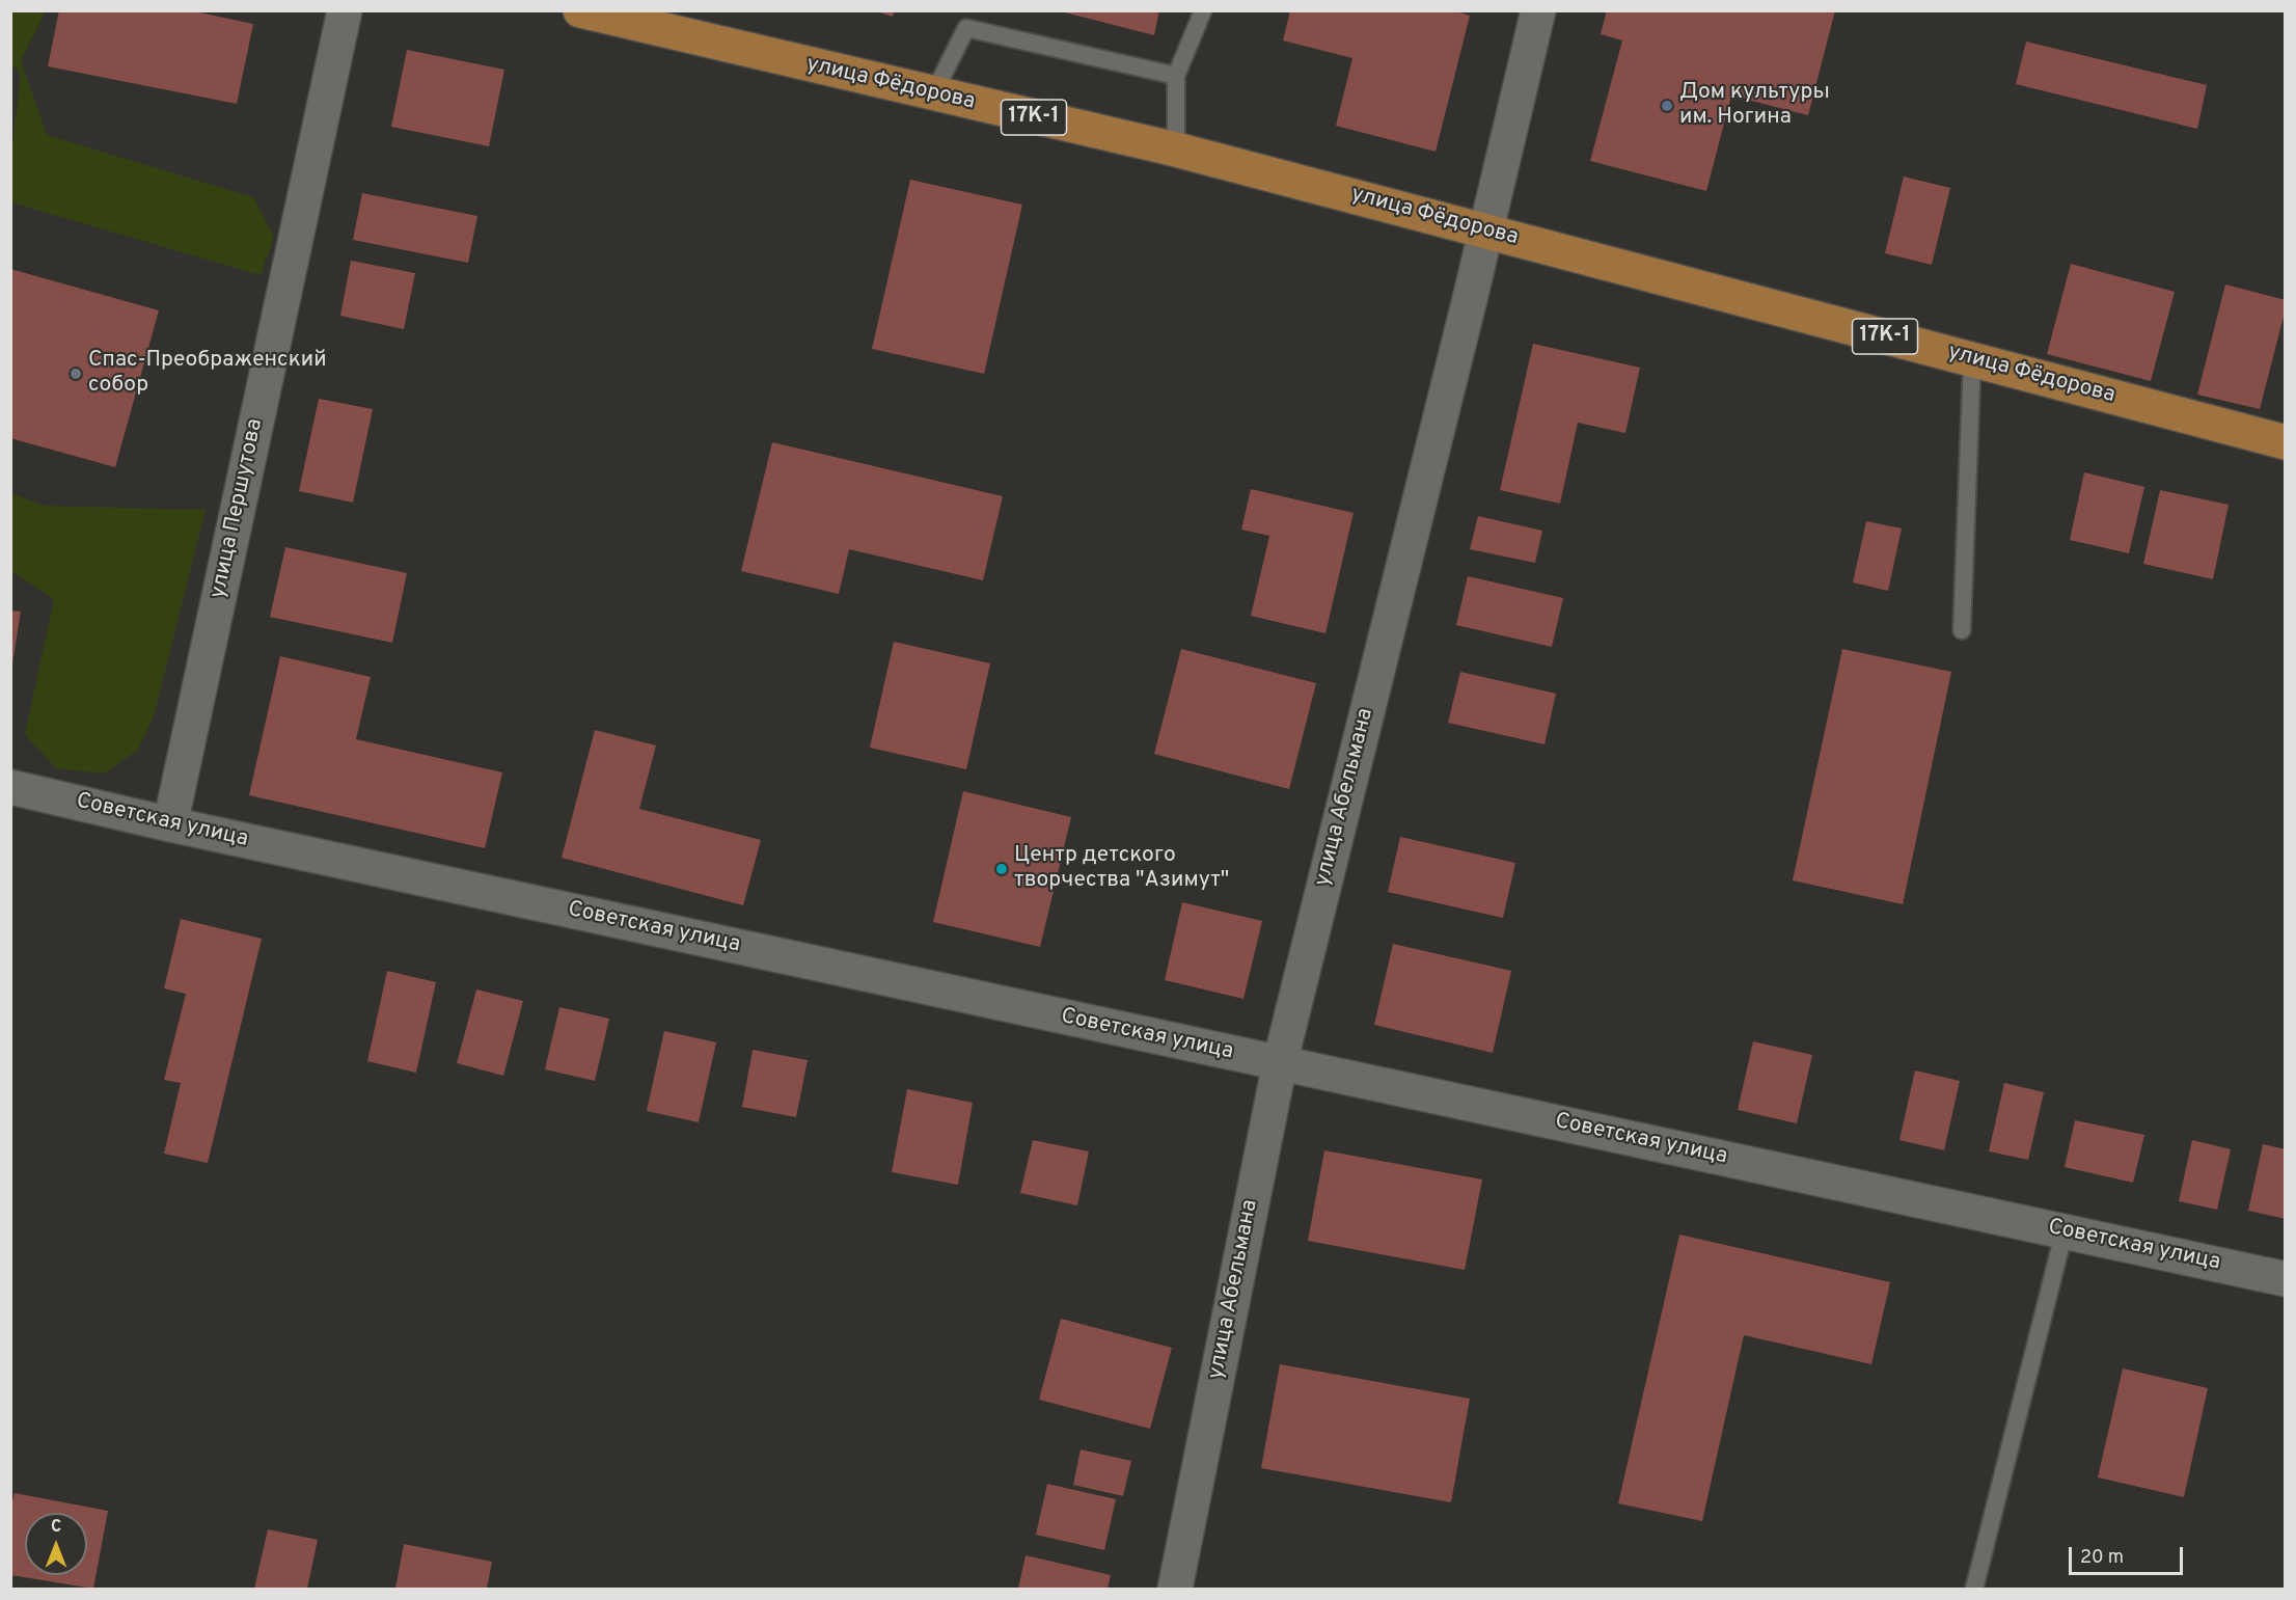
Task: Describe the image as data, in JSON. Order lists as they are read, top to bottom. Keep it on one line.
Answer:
{"streets":{"main road":["улица Фёдорова","17К-1"],"street":["улица Першутова","улица Абельмана","Советская улица"]},"crossings":[["улица Фёдорова","улица Абельмана"],["улица Першутова","Советская улица"],["улица Абельмана","Советская улица"]],"places":["Дом культуры им. Ногина","Спас-Преображенский собор","Центр детского творчества \"Азимут\""],"scale_bar":"20 m","north":"top"}
